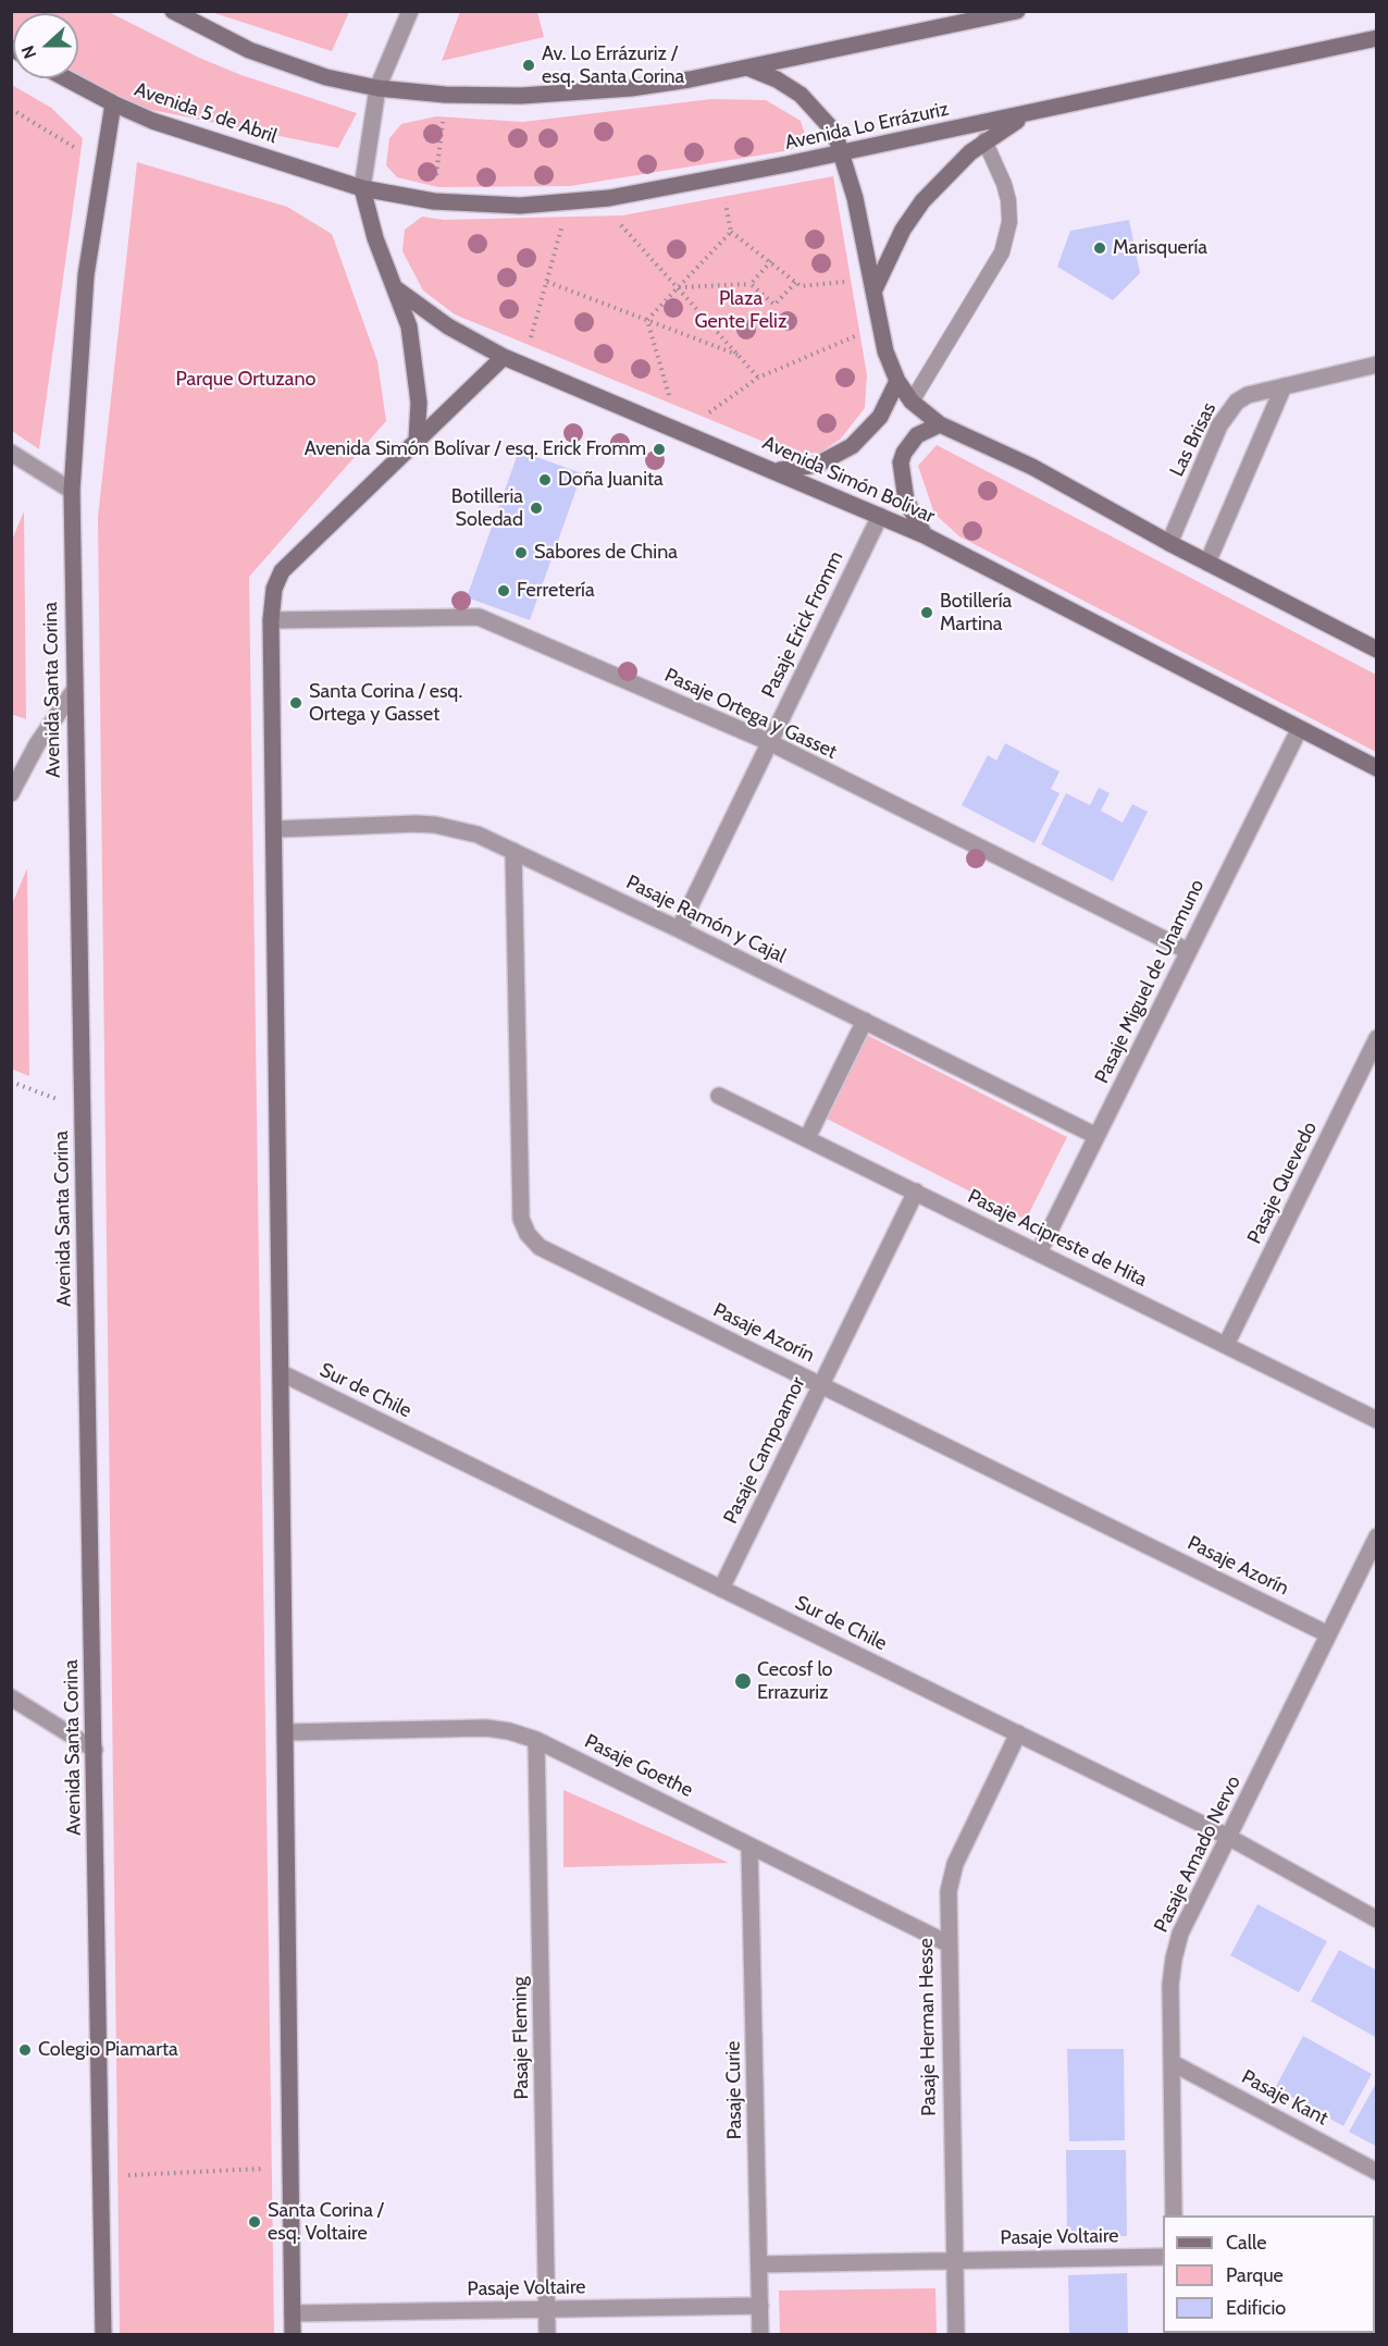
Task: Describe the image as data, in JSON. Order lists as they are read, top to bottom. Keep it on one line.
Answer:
{"streets":{"main road":["Avenida 5 de Abril","Avenida Lo Errázuriz","Avenida Simón Bolívar","Avenida Santa Corina"],"street":["Las Brisas","Pasaje Erick Fromm","Pasaje Ortega y Gasset","Pasaje Ramón y Cajal","Pasaje Miguel de Unamuno","Pasaje Quevedo","Pasaje Acipreste de Hita","Pasaje Azorín","Sur de Chile","Pasaje Campoamor","Pasaje Goethe","Pasaje Amado Nervo","Pasaje Herman Hesse","Pasaje Fleming","Pasaje Curie","Pasaje Kant","Pasaje Voltaire"]},"crossings":[["Avenida 5 de Abril","Avenida Lo Errázuriz"],["Avenida 5 de Abril","Avenida Santa Corina"],["Avenida Simón Bolívar","Pasaje Erick Fromm"],["Avenida Simón Bolívar","Pasaje Miguel de Unamuno"],["Pasaje Erick Fromm","Pasaje Ortega y Gasset"],["Pasaje Erick Fromm","Pasaje Ramón y Cajal"],["Pasaje Ortega y Gasset","Pasaje Miguel de Unamuno"],["Pasaje Ramón y Cajal","Pasaje Miguel de Unamuno"],["Pasaje Ramón y Cajal","Pasaje Azorín"],["Pasaje Miguel de Unamuno","Pasaje Acipreste de Hita"],["Pasaje Quevedo","Pasaje Acipreste de Hita"],["Pasaje Acipreste de Hita","Pasaje Campoamor"],["Pasaje Azorín","Pasaje Campoamor"],["Pasaje Azorín","Pasaje Amado Nervo"],["Sur de Chile","Pasaje Campoamor"],["Sur de Chile","Pasaje Amado Nervo"],["Sur de Chile","Pasaje Herman Hesse"],["Pasaje Goethe","Pasaje Herman Hesse"],["Pasaje Goethe","Pasaje Fleming"],["Pasaje Goethe","Pasaje Curie"],["Pasaje Amado Nervo","Pasaje Kant"],["Pasaje Herman Hesse","Pasaje Voltaire"],["Pasaje Fleming","Pasaje Voltaire"],["Pasaje Curie","Pasaje Voltaire"]],"parks":["Plaza Gente Feliz","Parque Ortuzano"],"places":["Av. Lo Errázuriz / esq. Santa Corina","Marisquería","Avenida Simón Bolívar / esq. Erick Fromm","Doña Juanita","Botilleria Soledad","Sabores de China","Ferretería","Botillería Martina","Santa Corina / esq. Ortega y Gasset","Cecosf lo Errazuriz","Colegio Piamarta","Santa Corina / esq. Voltaire"],"legend":["Calle","Parque","Edificio"],"north":"left"}
